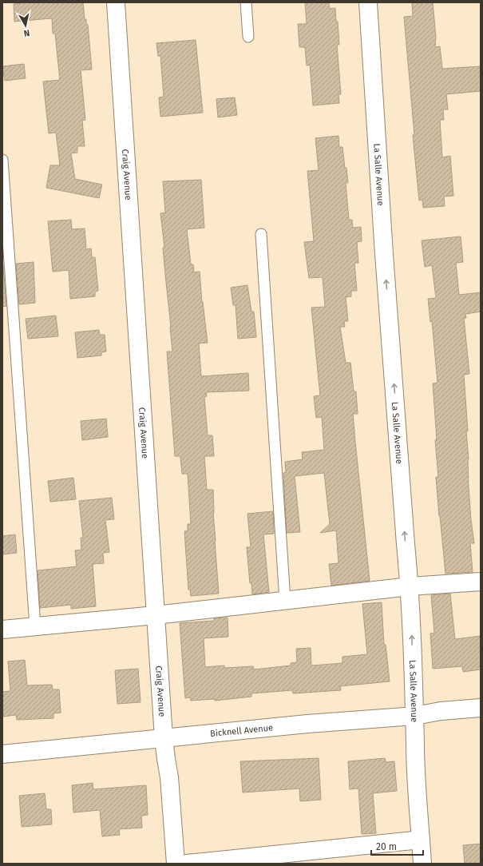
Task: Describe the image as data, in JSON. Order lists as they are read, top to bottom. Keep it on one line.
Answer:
{"streets":{"street":["Craig Avenue","La Salle Avenue","Bicknell Avenue"]},"crossings":[["Craig Avenue","Bicknell Avenue"],["La Salle Avenue","Bicknell Avenue"]],"one_way":["La Salle Avenue"],"scale_bar":"20 m","north":"bottom"}
